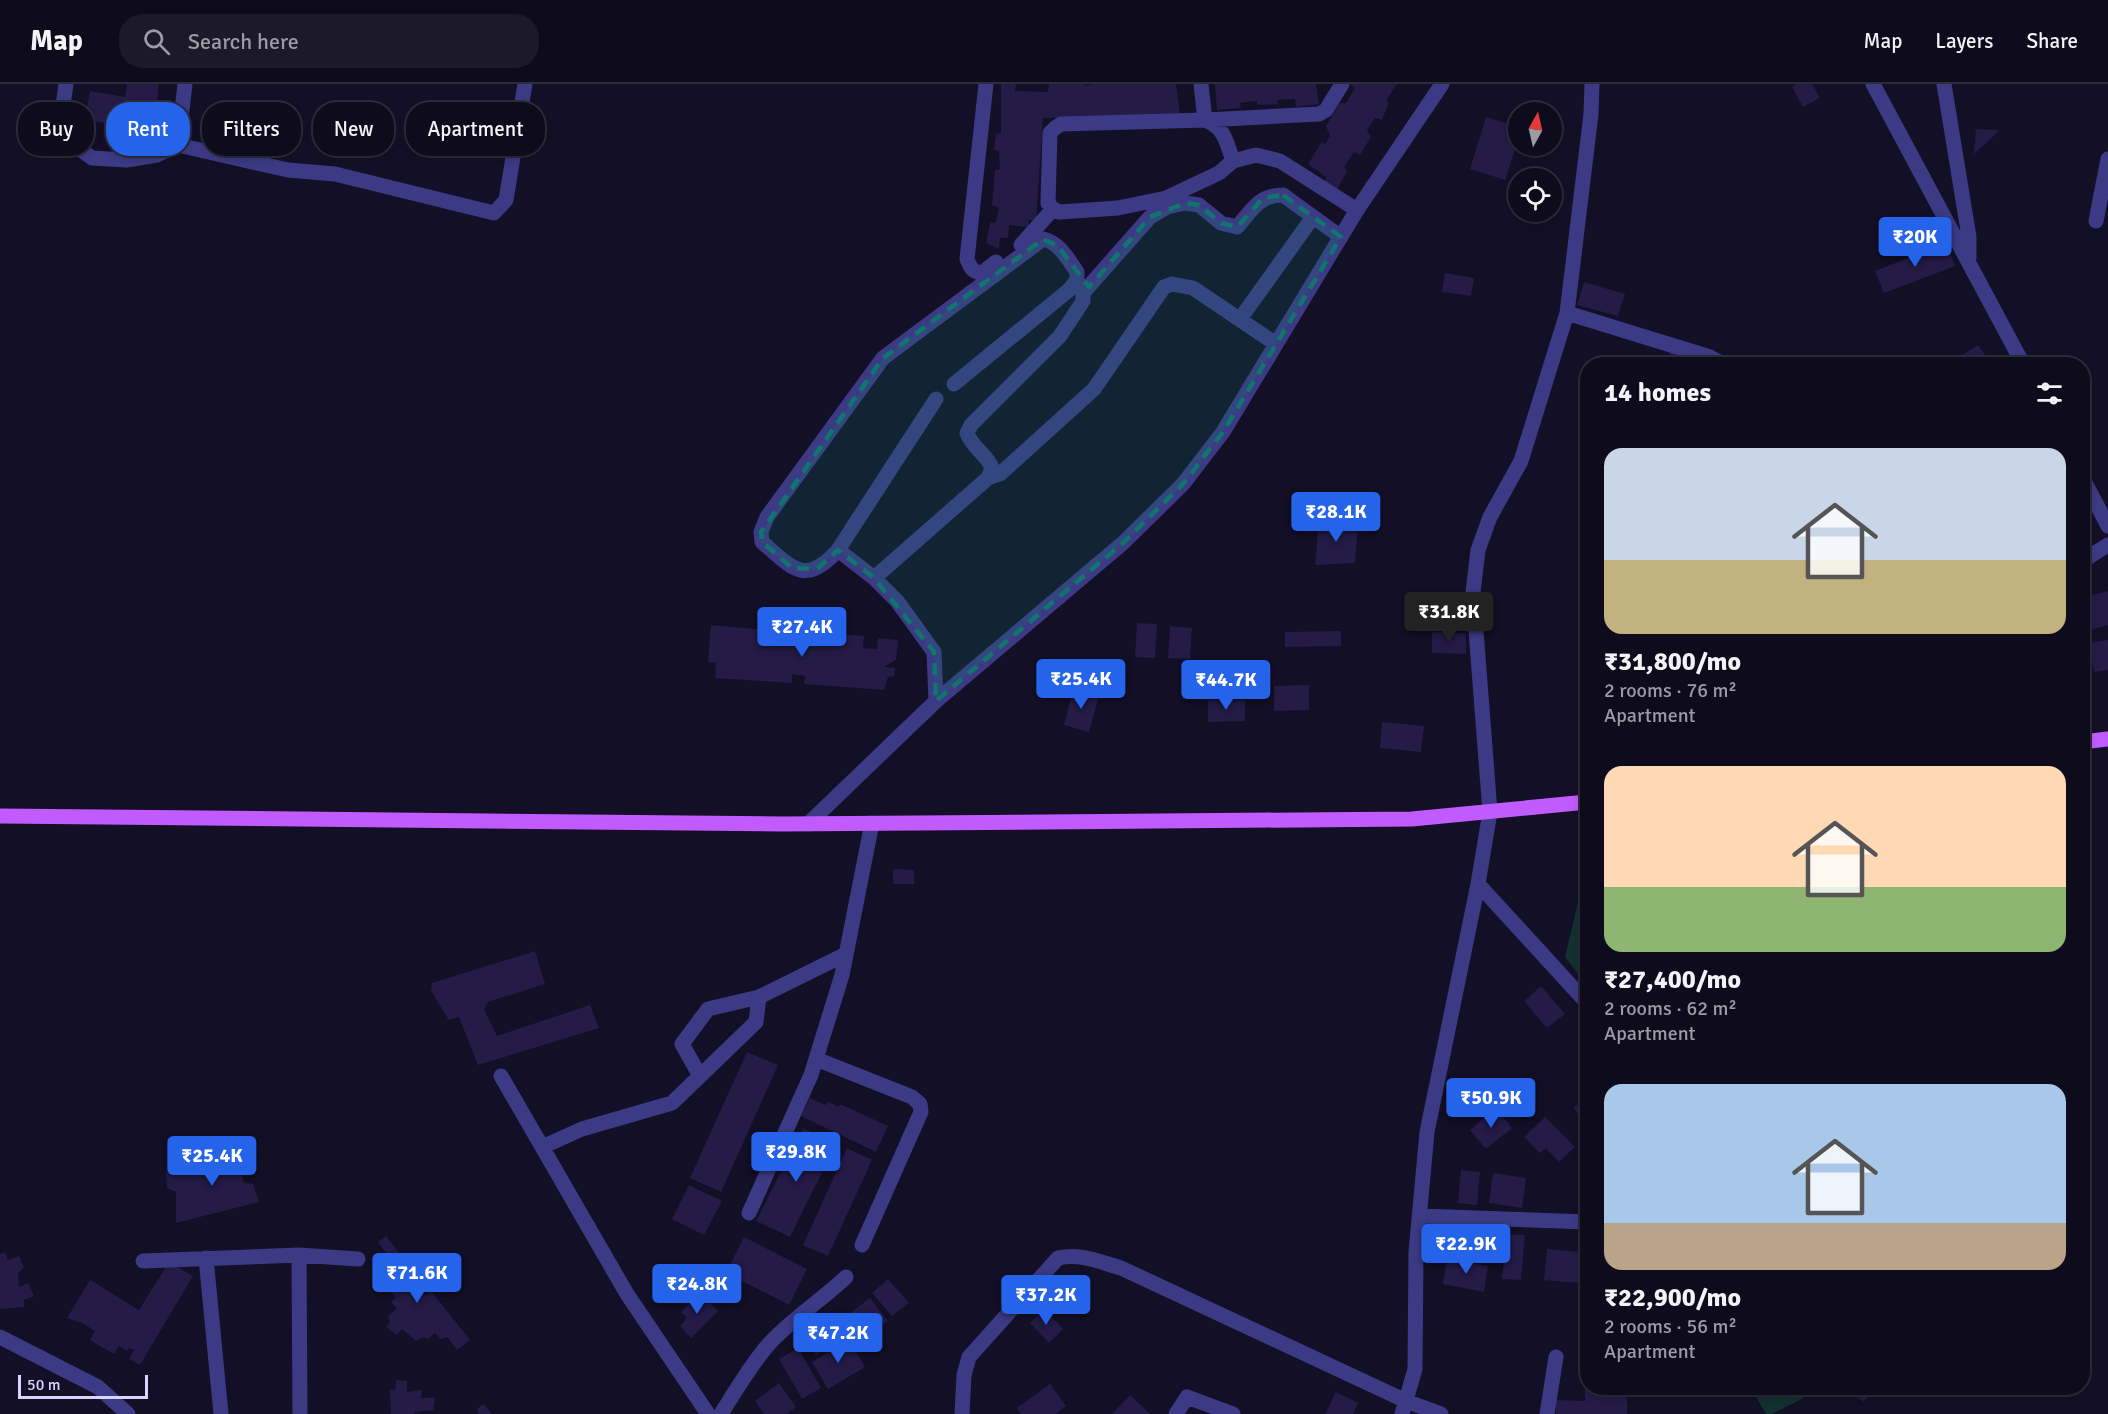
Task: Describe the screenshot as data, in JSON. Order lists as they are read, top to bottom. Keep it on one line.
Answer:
{"scale_bar":"50 m","north":"top","page":{"header":"Map","search":"Search here","nav":["Map","Layers","Share"],"chip":["Buy","Rent","Filters","New","Apartment"],"price":["₹20K","₹28.1K","₹31.8K","₹27.4K","₹25.4K","₹44.7K","₹50.9K","₹29.8K","₹25.4K","₹22.9K","₹71.6K","₹24.8K","₹37.2K","₹47.2K"],"heading":"14 homes","list":[{"name":"₹31,800/mo","note":"2 rooms · 76 m² · Apartment"},{"name":"₹27,400/mo","note":"2 rooms · 62 m² · Apartment"},{"name":"₹22,900/mo","note":"2 rooms · 56 m² · Apartment"}],"scale":"50 m"}}
